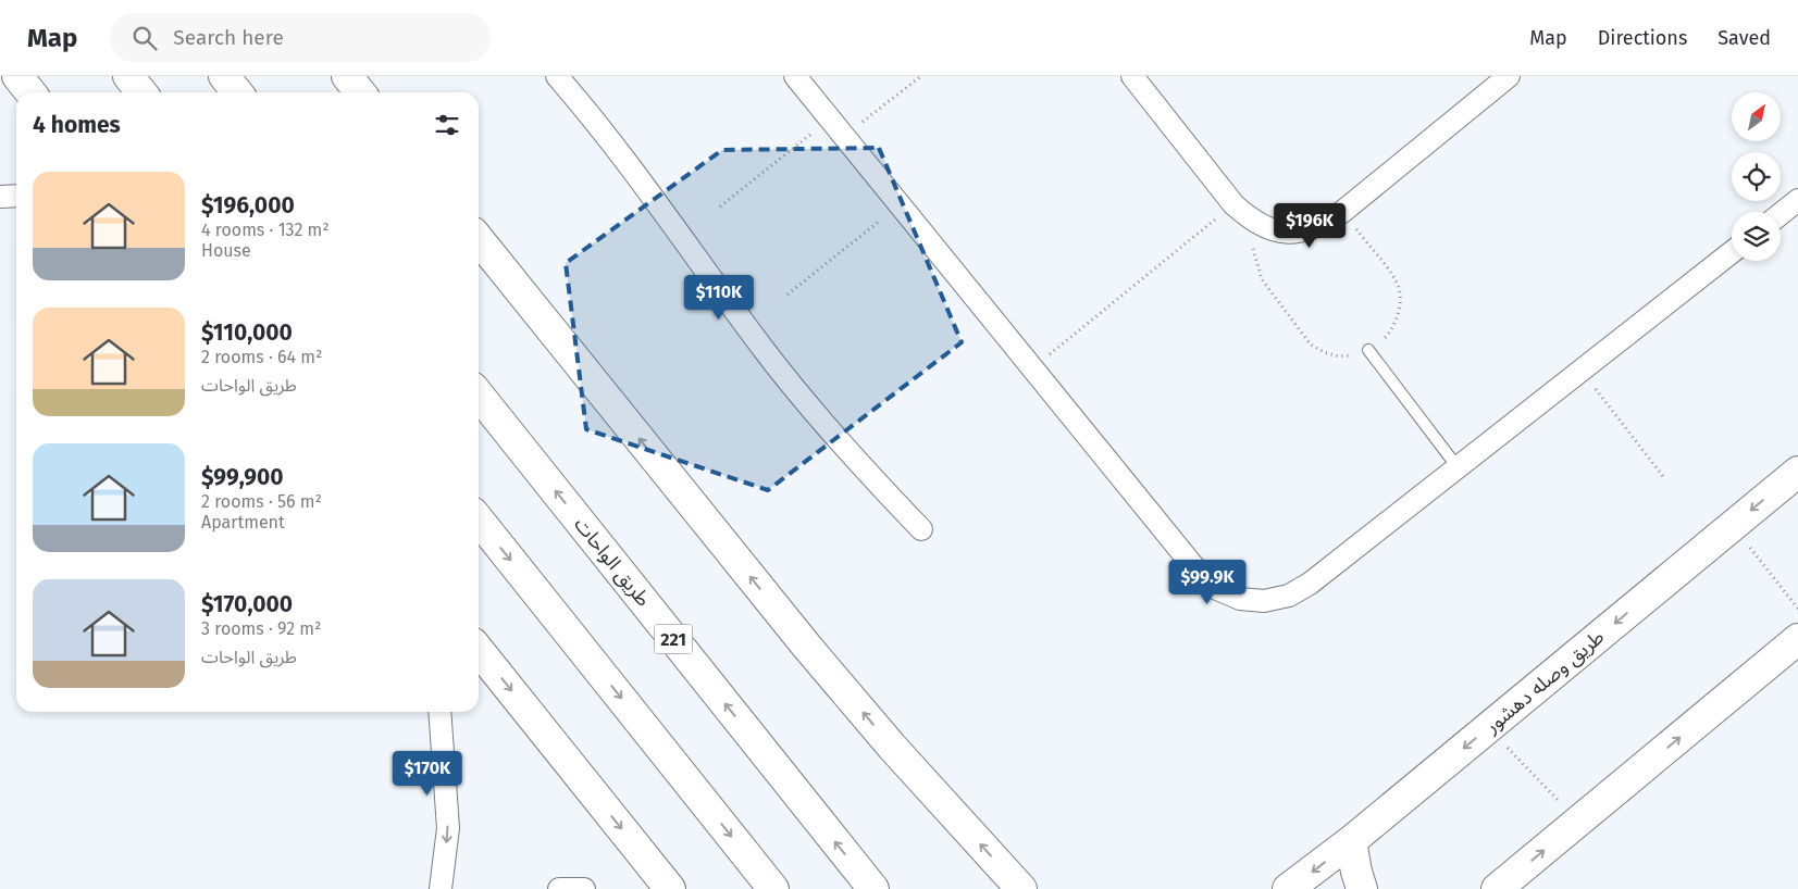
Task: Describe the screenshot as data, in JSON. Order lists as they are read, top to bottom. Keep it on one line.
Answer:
{"streets":{"main road":["طريق الواحات","221","طريق وصله دهشور"]},"north":"top right","page":{"header":"Map","search":"Search here","nav":["Map","Directions","Saved"],"heading":"4 homes","list":[{"name":"$196,000","note":"4 rooms · 132 m² · House"},{"name":"$110,000","note":"2 rooms · 64 m² · طريق الواحات"},{"name":"$99,900","note":"2 rooms · 56 m² · Apartment"},{"name":"$170,000","note":"3 rooms · 92 m² · طريق الواحات"}],"price":["$196K","$110K","$99.9K","$170K"]}}
